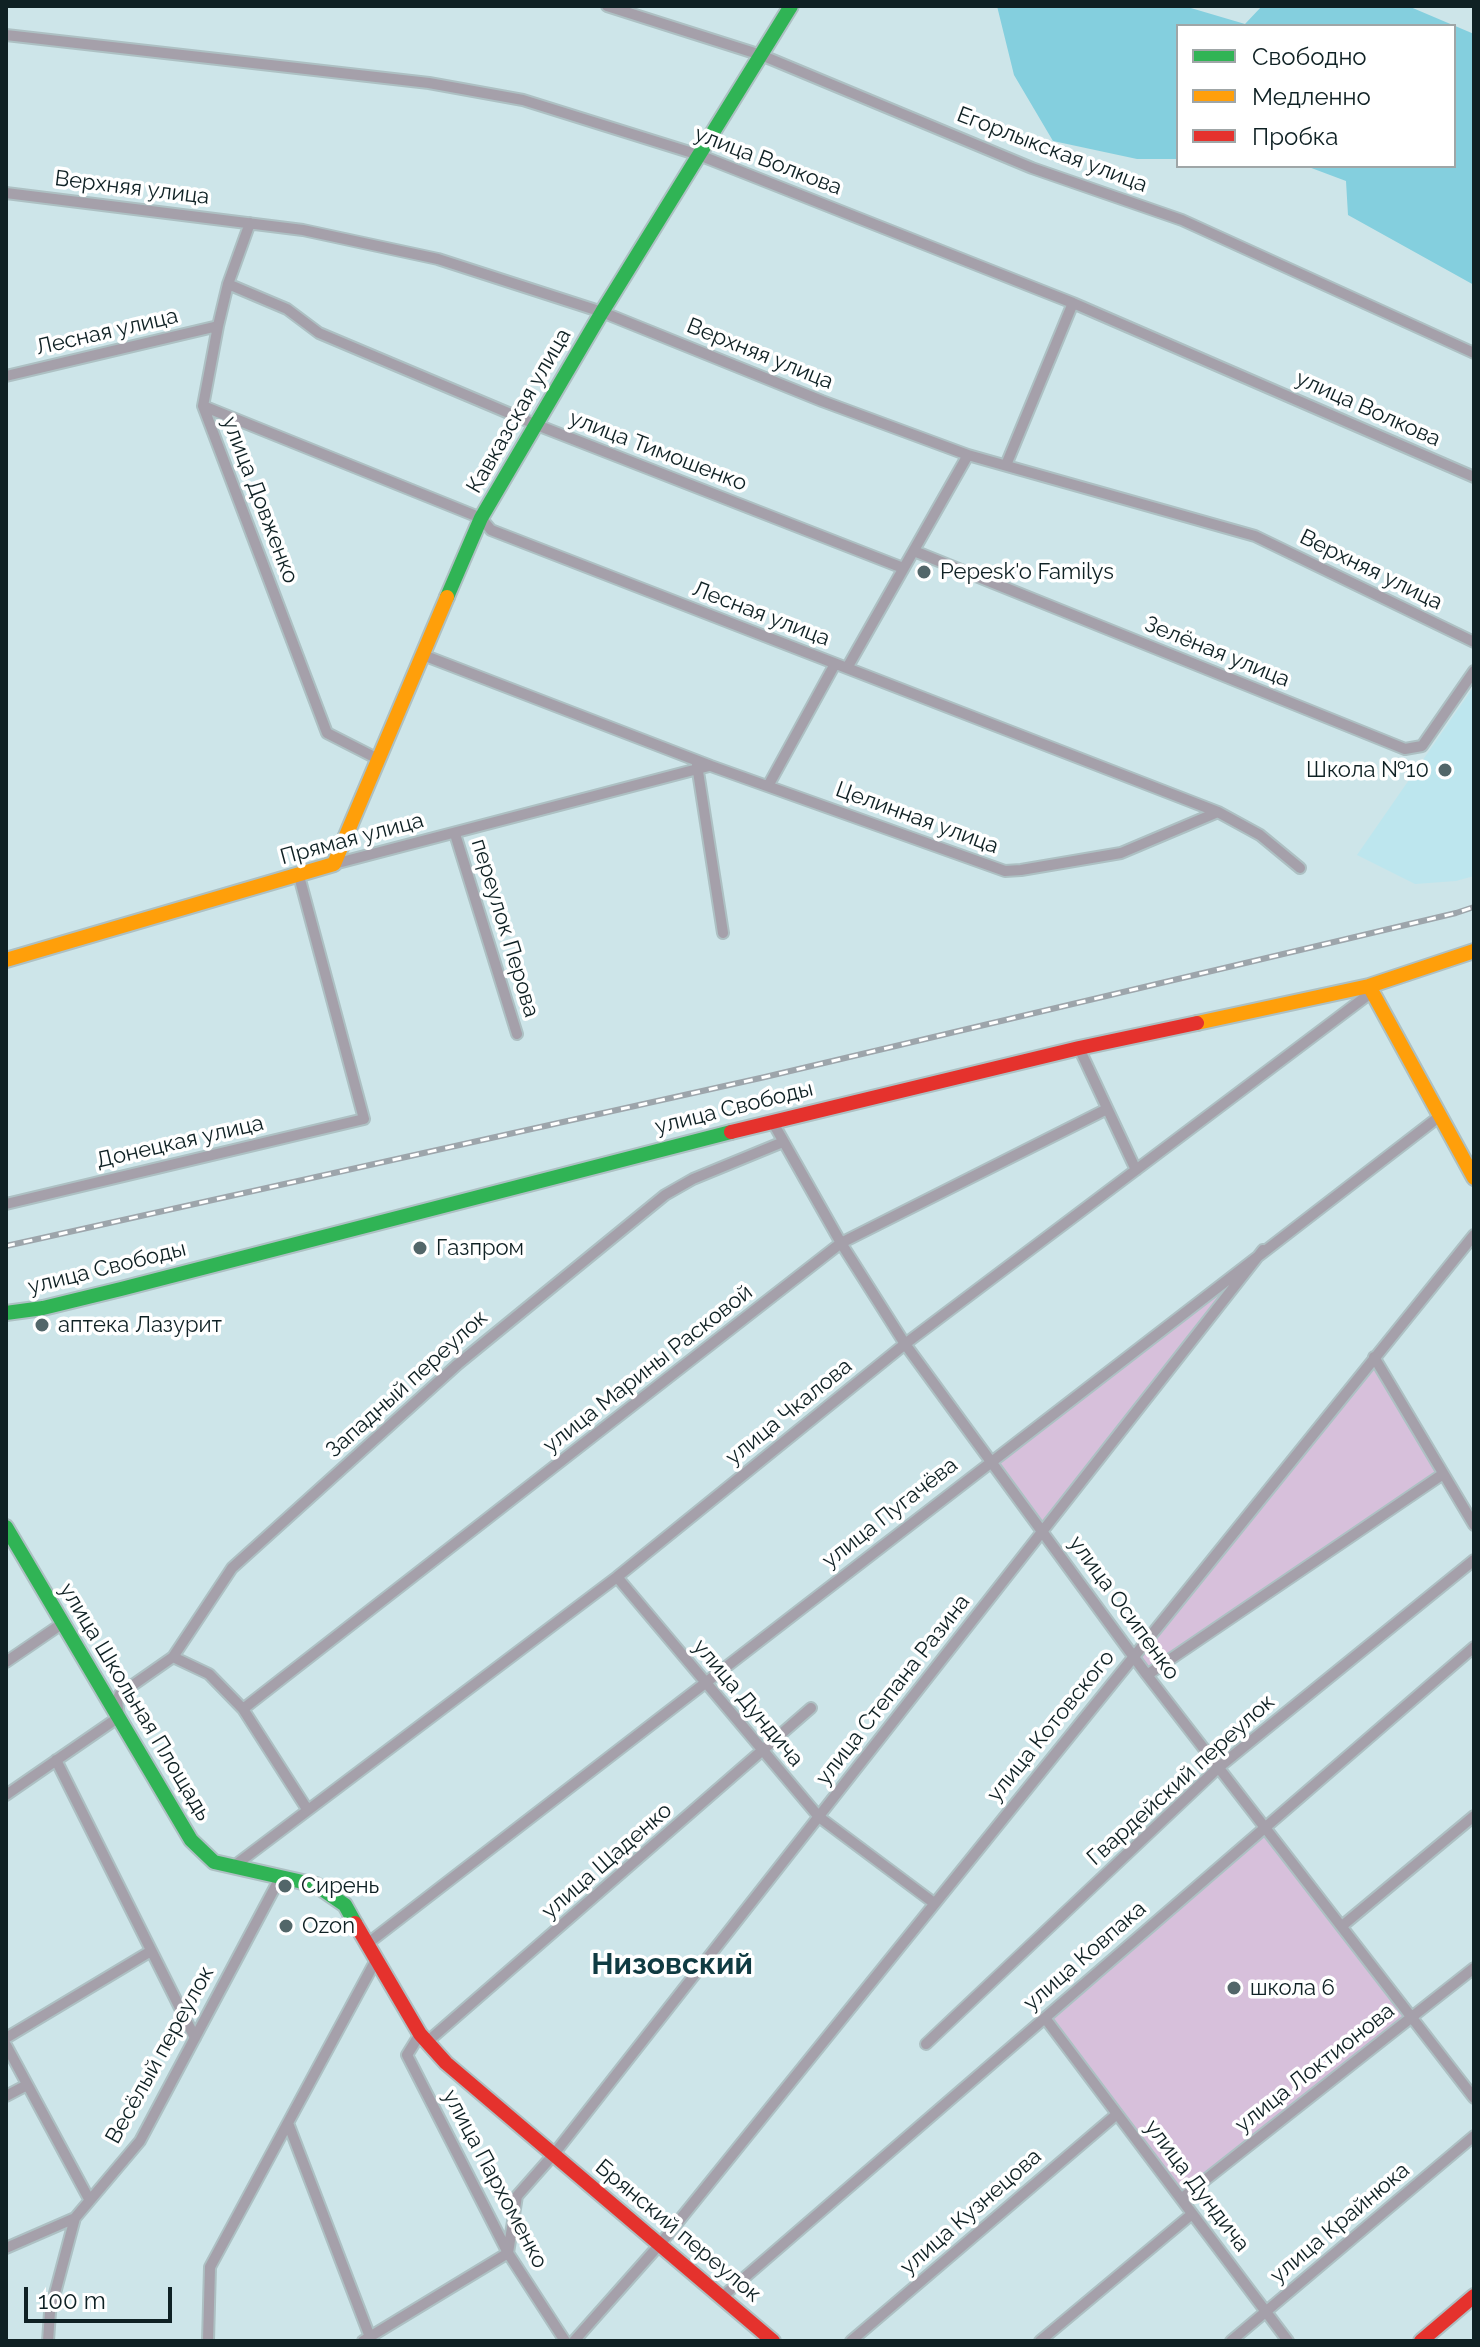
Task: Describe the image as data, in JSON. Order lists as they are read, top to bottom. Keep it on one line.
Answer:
{"streets":{"main road":["Кавказская улица","Прямая улица","улица Свободы","улица Школьная Площадь","Брянский переулок"],"street":["Егорлыкская улица","улица Волкова","Верхняя улица","Лесная улица","улица Тимошенко","улица Довженко","Зелёная улица","Целинная улица","переулок Перова","Донецкая улица","улица Марины Расковой","Западный переулок","улица Чкалова","улица Пугачёва","улица Осипенко","улица Степана Разина","улица Дундича","улица Котовского","Гвардейский переулок","улица Щаденко","улица Ковпака","Весёлый переулок","улица Локтионова","улица Пархоменко","улица Кузнецова","улица Крайнюка"]},"crossings":[["Егорлыкская улица","Кавказская улица"],["улица Волкова","Кавказская улица"],["Верхняя улица","Кавказская улица"],["Верхняя улица","улица Довженко"],["Лесная улица","Кавказская улица"],["Лесная улица","улица Довженко"],["Лесная улица","Целинная улица"],["Кавказская улица","улица Тимошенко"],["Кавказская улица","улица Довженко"],["Кавказская улица","Прямая улица"],["улица Тимошенко","улица Довженко"],["Целинная улица","Прямая улица"],["Прямая улица","переулок Перова"],["Прямая улица","Донецкая улица"],["улица Свободы","улица Чкалова"],["улица Свободы","улица Осипенко"],["улица Марины Расковой","улица Осипенко"],["Западный переулок","улица Осипенко"],["Западный переулок","улица Школьная Площадь"],["улица Чкалова","улица Осипенко"],["улица Чкалова","улица Школьная Площадь"],["улица Чкалова","улица Дундича"],["улица Пугачёва","улица Осипенко"],["улица Пугачёва","улица Степана Разина"],["улица Пугачёва","улица Школьная Площадь"],["улица Пугачёва","улица Дундича"],["улица Осипенко","улица Степана Разина"],["улица Осипенко","улица Котовского"],["улица Осипенко","Гвардейский переулок"],["улица Осипенко","улица Ковпака"],["улица Осипенко","улица Локтионова"],["улица Степана Разина","улица Школьная Площадь"],["улица Степана Разина","улица Дундича"],["улица Степана Разина","улица Пархоменко"],["улица Степана Разина","Брянский переулок"],["улица Школьная Площадь","улица Щаденко"],["улица Школьная Площадь","Весёлый переулок"],["улица Школьная Площадь","улица Пархоменко"],["улица Школьная Площадь","Брянский переулок"],["улица Дундича","улица Котовского"],["улица Дундича","улица Щаденко"],["улица Дундича","улица Ковпака"],["улица Дундича","улица Локтионова"],["улица Дундича","улица Кузнецова"],["улица Дундича","улица Крайнюка"],["улица Котовского","Брянский переулок"],["улица Щаденко","улица Пархоменко"],["улица Ковпака","Брянский переулок"]],"districts":["Низовский"],"places":["Pepesk'o Familys","Школа №10","Газпром","аптека Лазурит","Сирень","Ozon","школа 6"],"legend":["Свободно","Медленно","Пробка"],"scale_bar":"100 m"}
